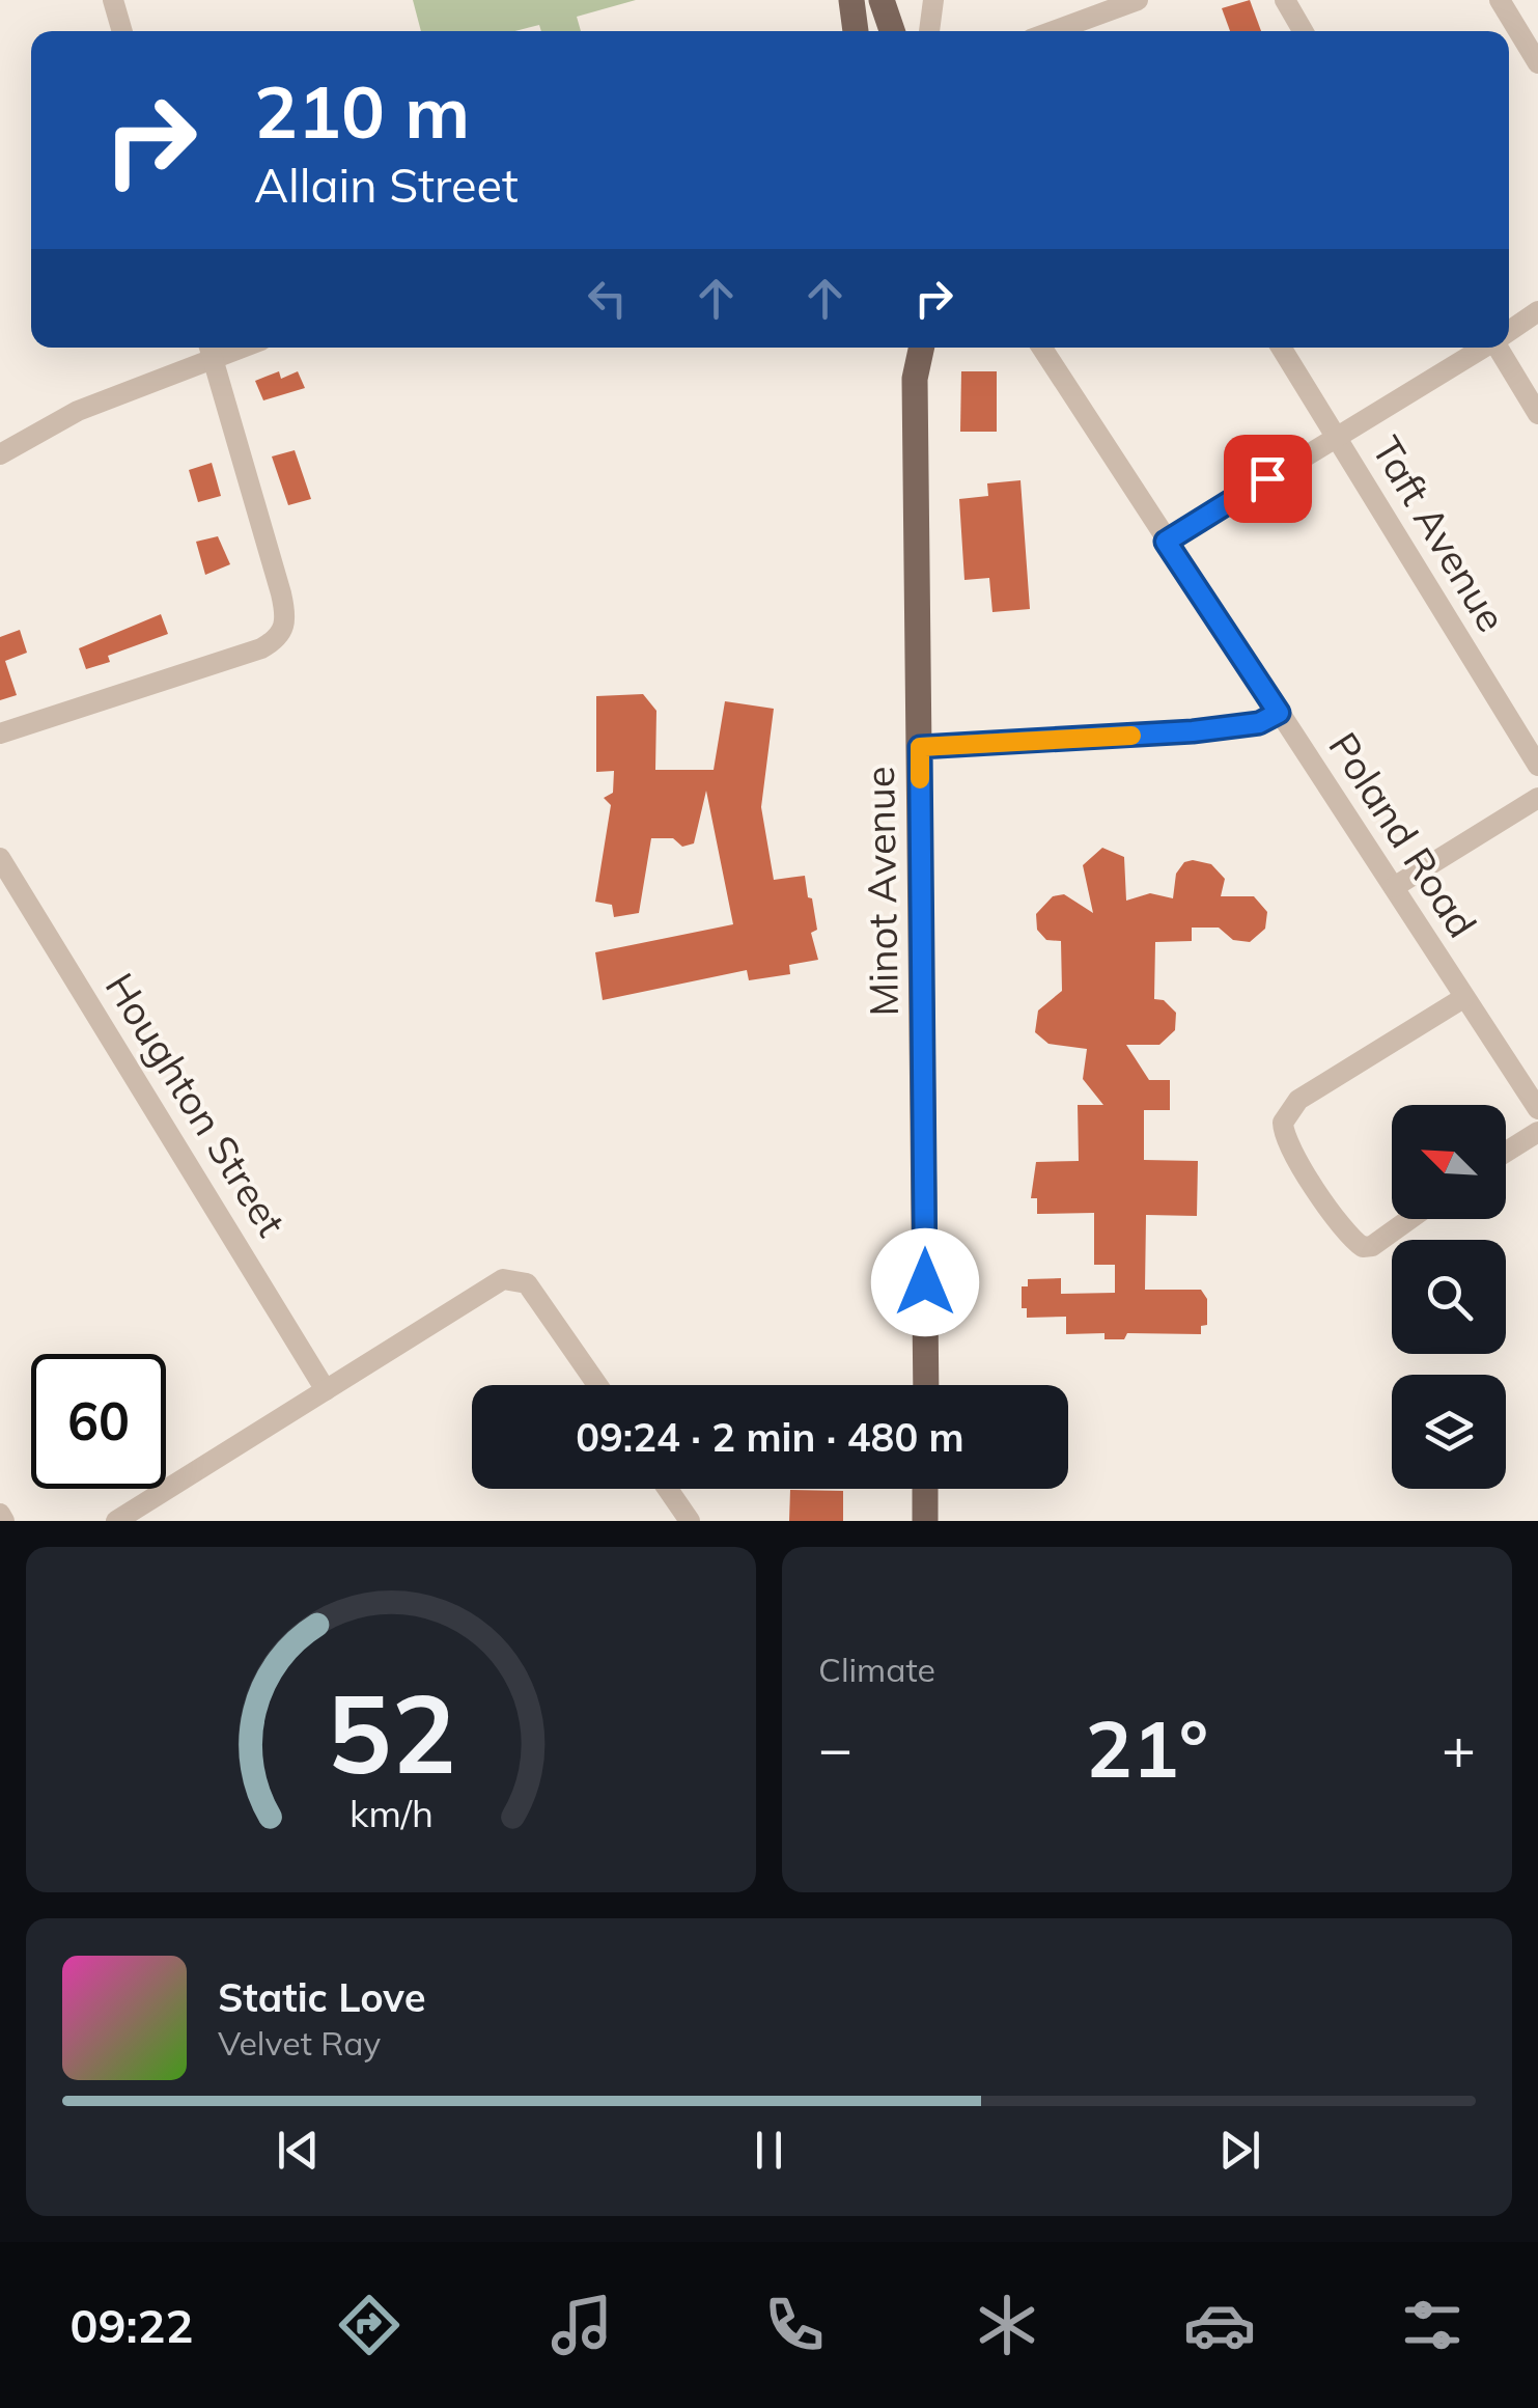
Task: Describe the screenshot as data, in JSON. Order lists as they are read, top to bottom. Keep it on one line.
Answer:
{"streets":{"main road":["Minot Avenue"],"street":["Taft Avenue","Poland Road","Houghton Street"]},"north":"top left","page":{"turn":["210 m","Allain Street"],"limit":"60","trip":"09:24 · 2 min · 480 m","tile":"Climate","heat":["−","21°","+"],"song":["Static Love","Velvet Ray"],"tabs":"09:22","gauge":["52","km/h"]}}
